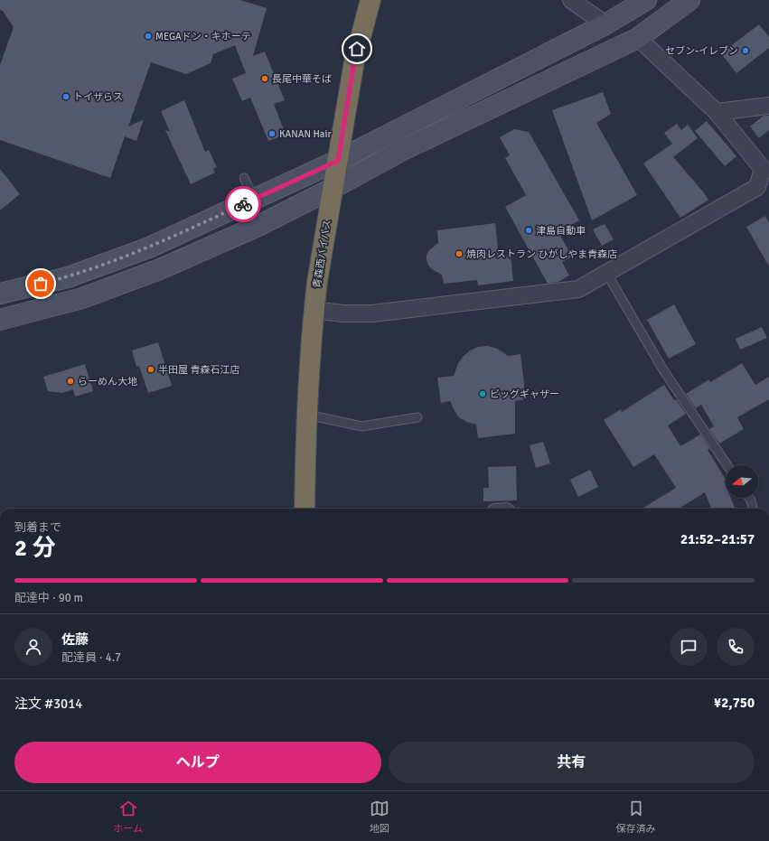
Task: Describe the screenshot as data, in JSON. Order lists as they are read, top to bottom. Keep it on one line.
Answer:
{"streets":{"highway":["青森西バイパス"]},"places":["MEGAドン・キホーテ","セブン-イレブン","長尾中華そば","トイザらス","KANAN Hair","津島自動車","焼肉レストラン ひがしやま青森店","半田屋 青森石江店","らーめん大地","ビッグギャザー"],"north":"left","page":{"heading":["2 分","到着まで","21:52–21:57"],"panel":["佐藤","配達員 · 4.7","注文 #3014","¥2,750"],"bar":"配達中 · 90 m","buttons":["ヘルプ","共有"],"tabs":["ホーム","地図","保存済み"]}}
